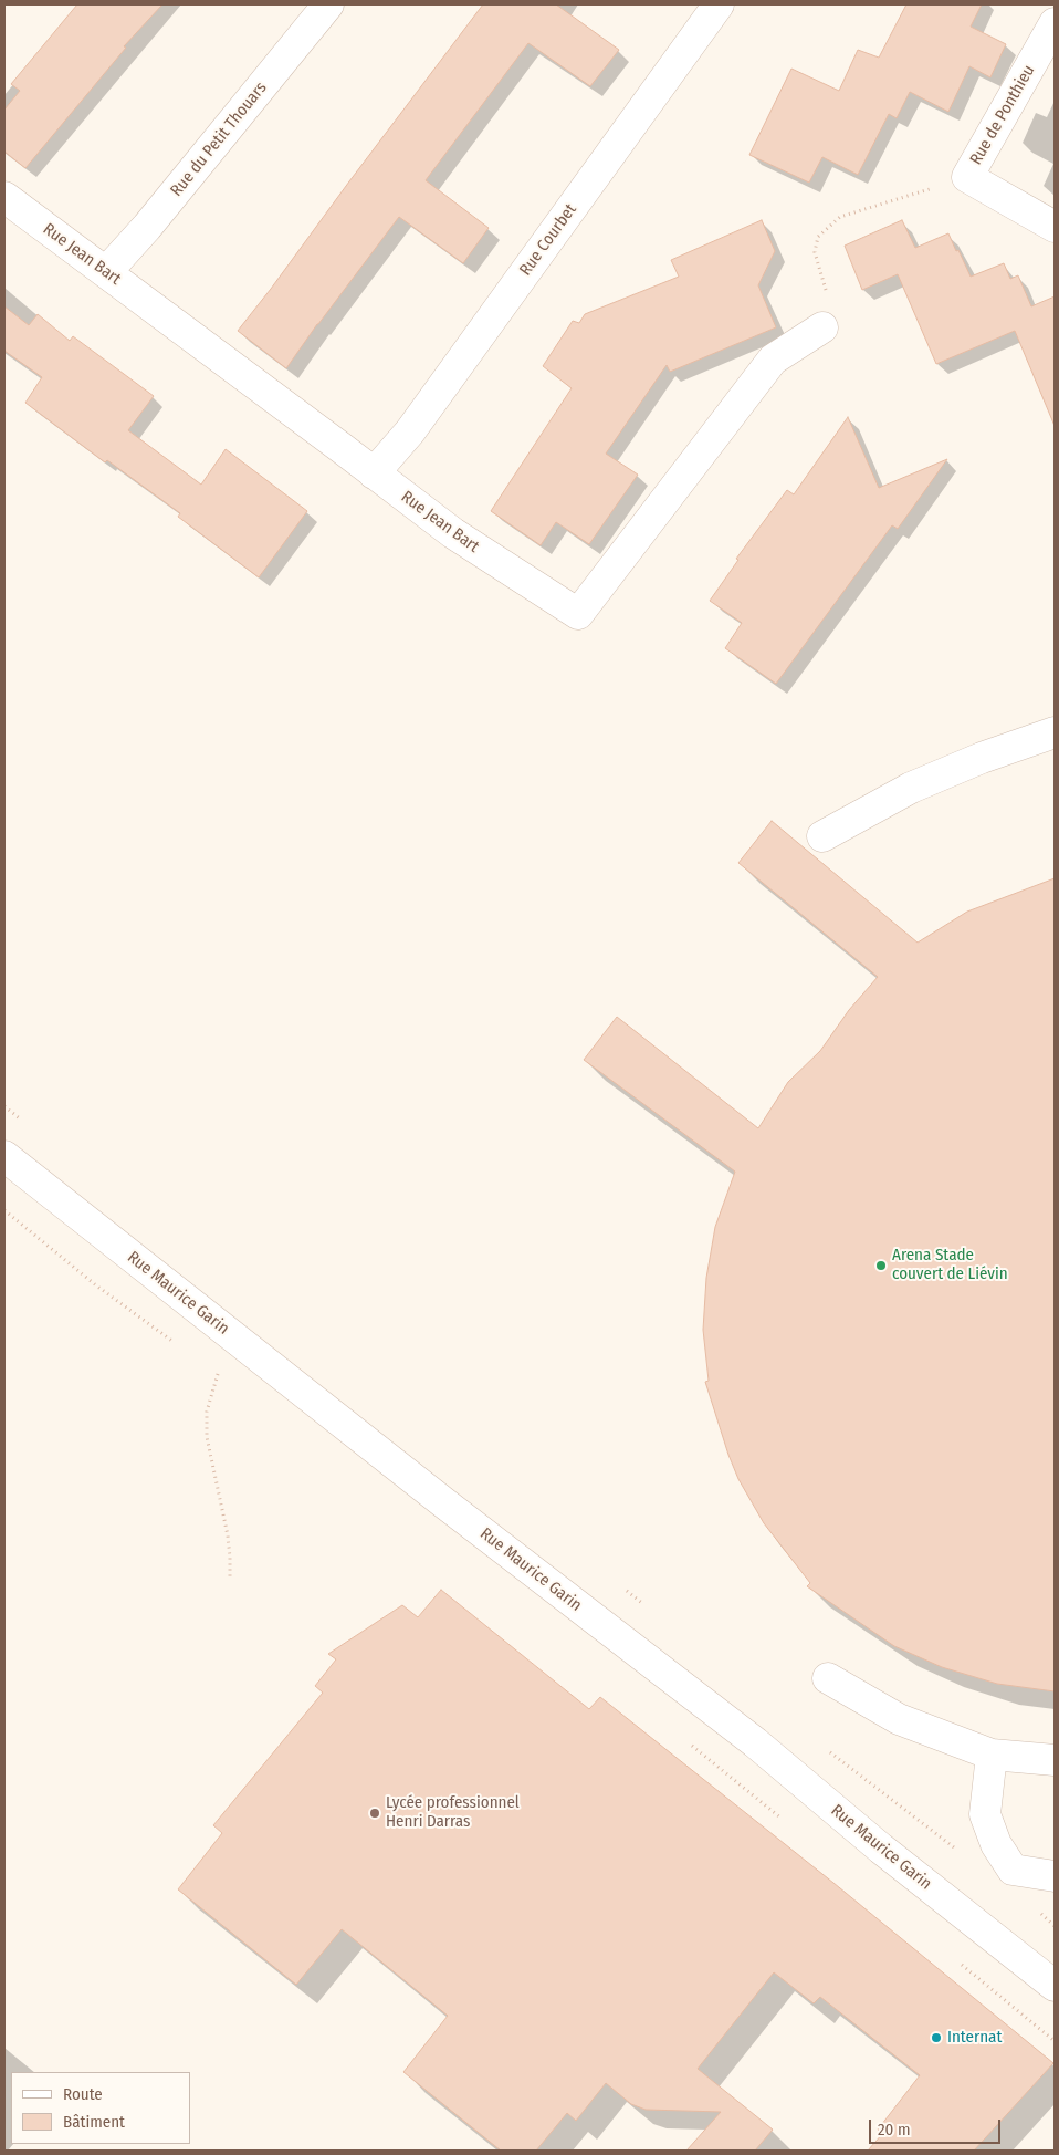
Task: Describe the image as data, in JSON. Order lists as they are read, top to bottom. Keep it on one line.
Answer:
{"streets":{"street":["Rue de Ponthieu","Rue du Petit Thouars","Rue Courbet","Rue Jean Bart","Rue Maurice Garin"]},"crossings":[["Rue du Petit Thouars","Rue Jean Bart"],["Rue Courbet","Rue Jean Bart"]],"places":["Arena Stade couvert de Liévin","Lycée professionnel Henri Darras","Internat"],"legend":["Route","Bâtiment"],"scale_bar":"20 m"}
